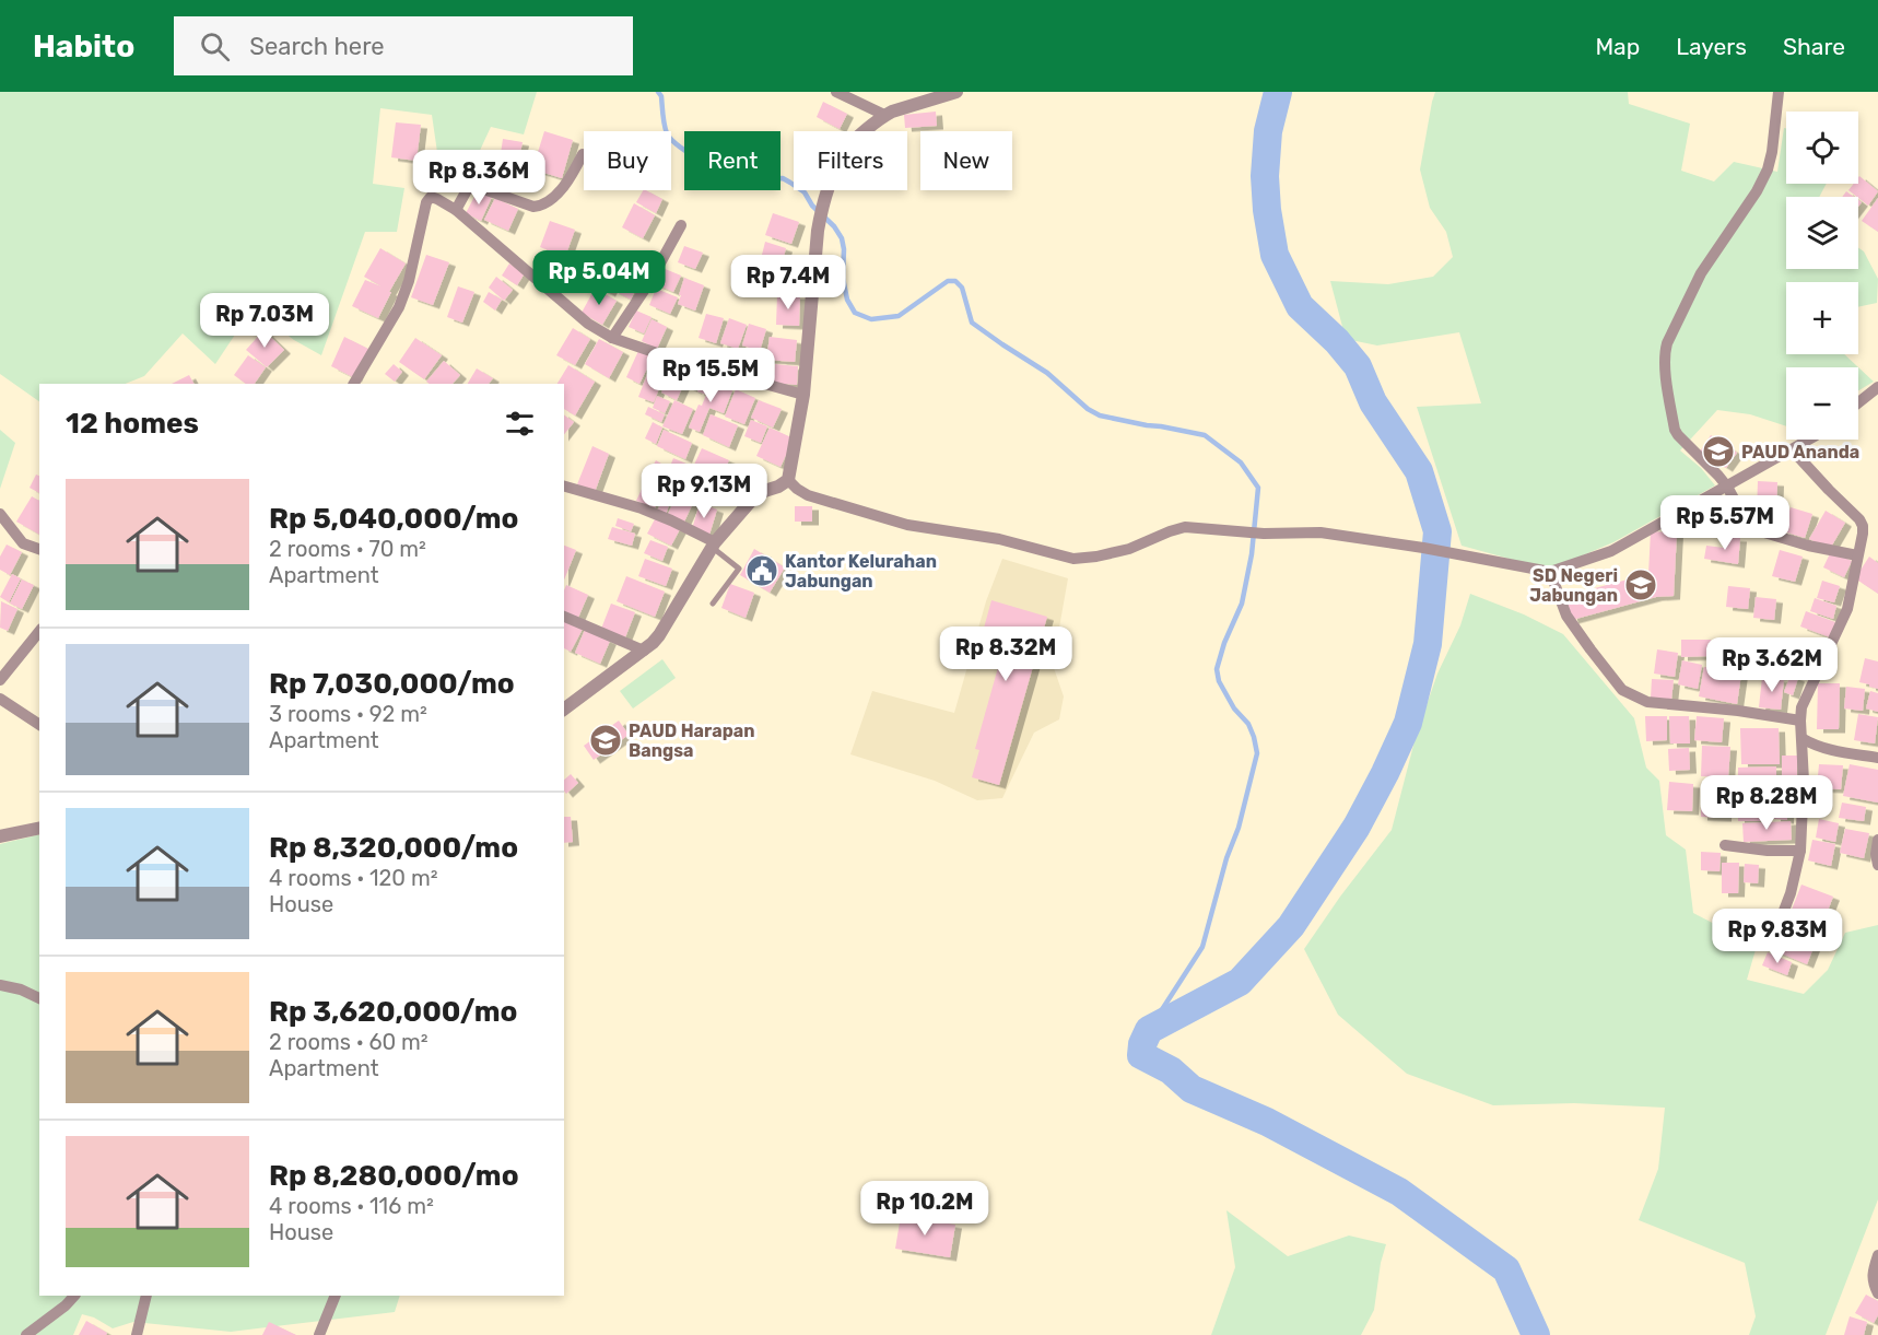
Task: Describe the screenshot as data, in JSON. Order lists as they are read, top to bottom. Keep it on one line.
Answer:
{"places":{"school or university":["PAUD Ananda","SD Negeri Jabungan","PAUD Harapan Bangsa"],"public building":["Kantor Kelurahan Jabungan"]},"page":{"header":"Habito","search":"Search here","nav":["Map","Layers","Share"],"map_buttons":["+","−"],"chip":["Buy","Rent","Filters","New"],"price":["Rp 8.36M","Rp 5.04M","Rp 7.4M","Rp 7.03M","Rp 15.5M","Rp 9.13M","Rp 5.57M","Rp 8.32M","Rp 3.62M","Rp 8.28M","Rp 9.83M","Rp 10.2M"],"heading":"12 homes","list":[{"name":"Rp 5,040,000/mo","note":"2 rooms · 70 m² · Apartment"},{"name":"Rp 7,030,000/mo","note":"3 rooms · 92 m² · Apartment"},{"name":"Rp 8,320,000/mo","note":"4 rooms · 120 m² · House"},{"name":"Rp 3,620,000/mo","note":"2 rooms · 60 m² · Apartment"},{"name":"Rp 8,280,000/mo","note":"4 rooms · 116 m² · House"}]}}
